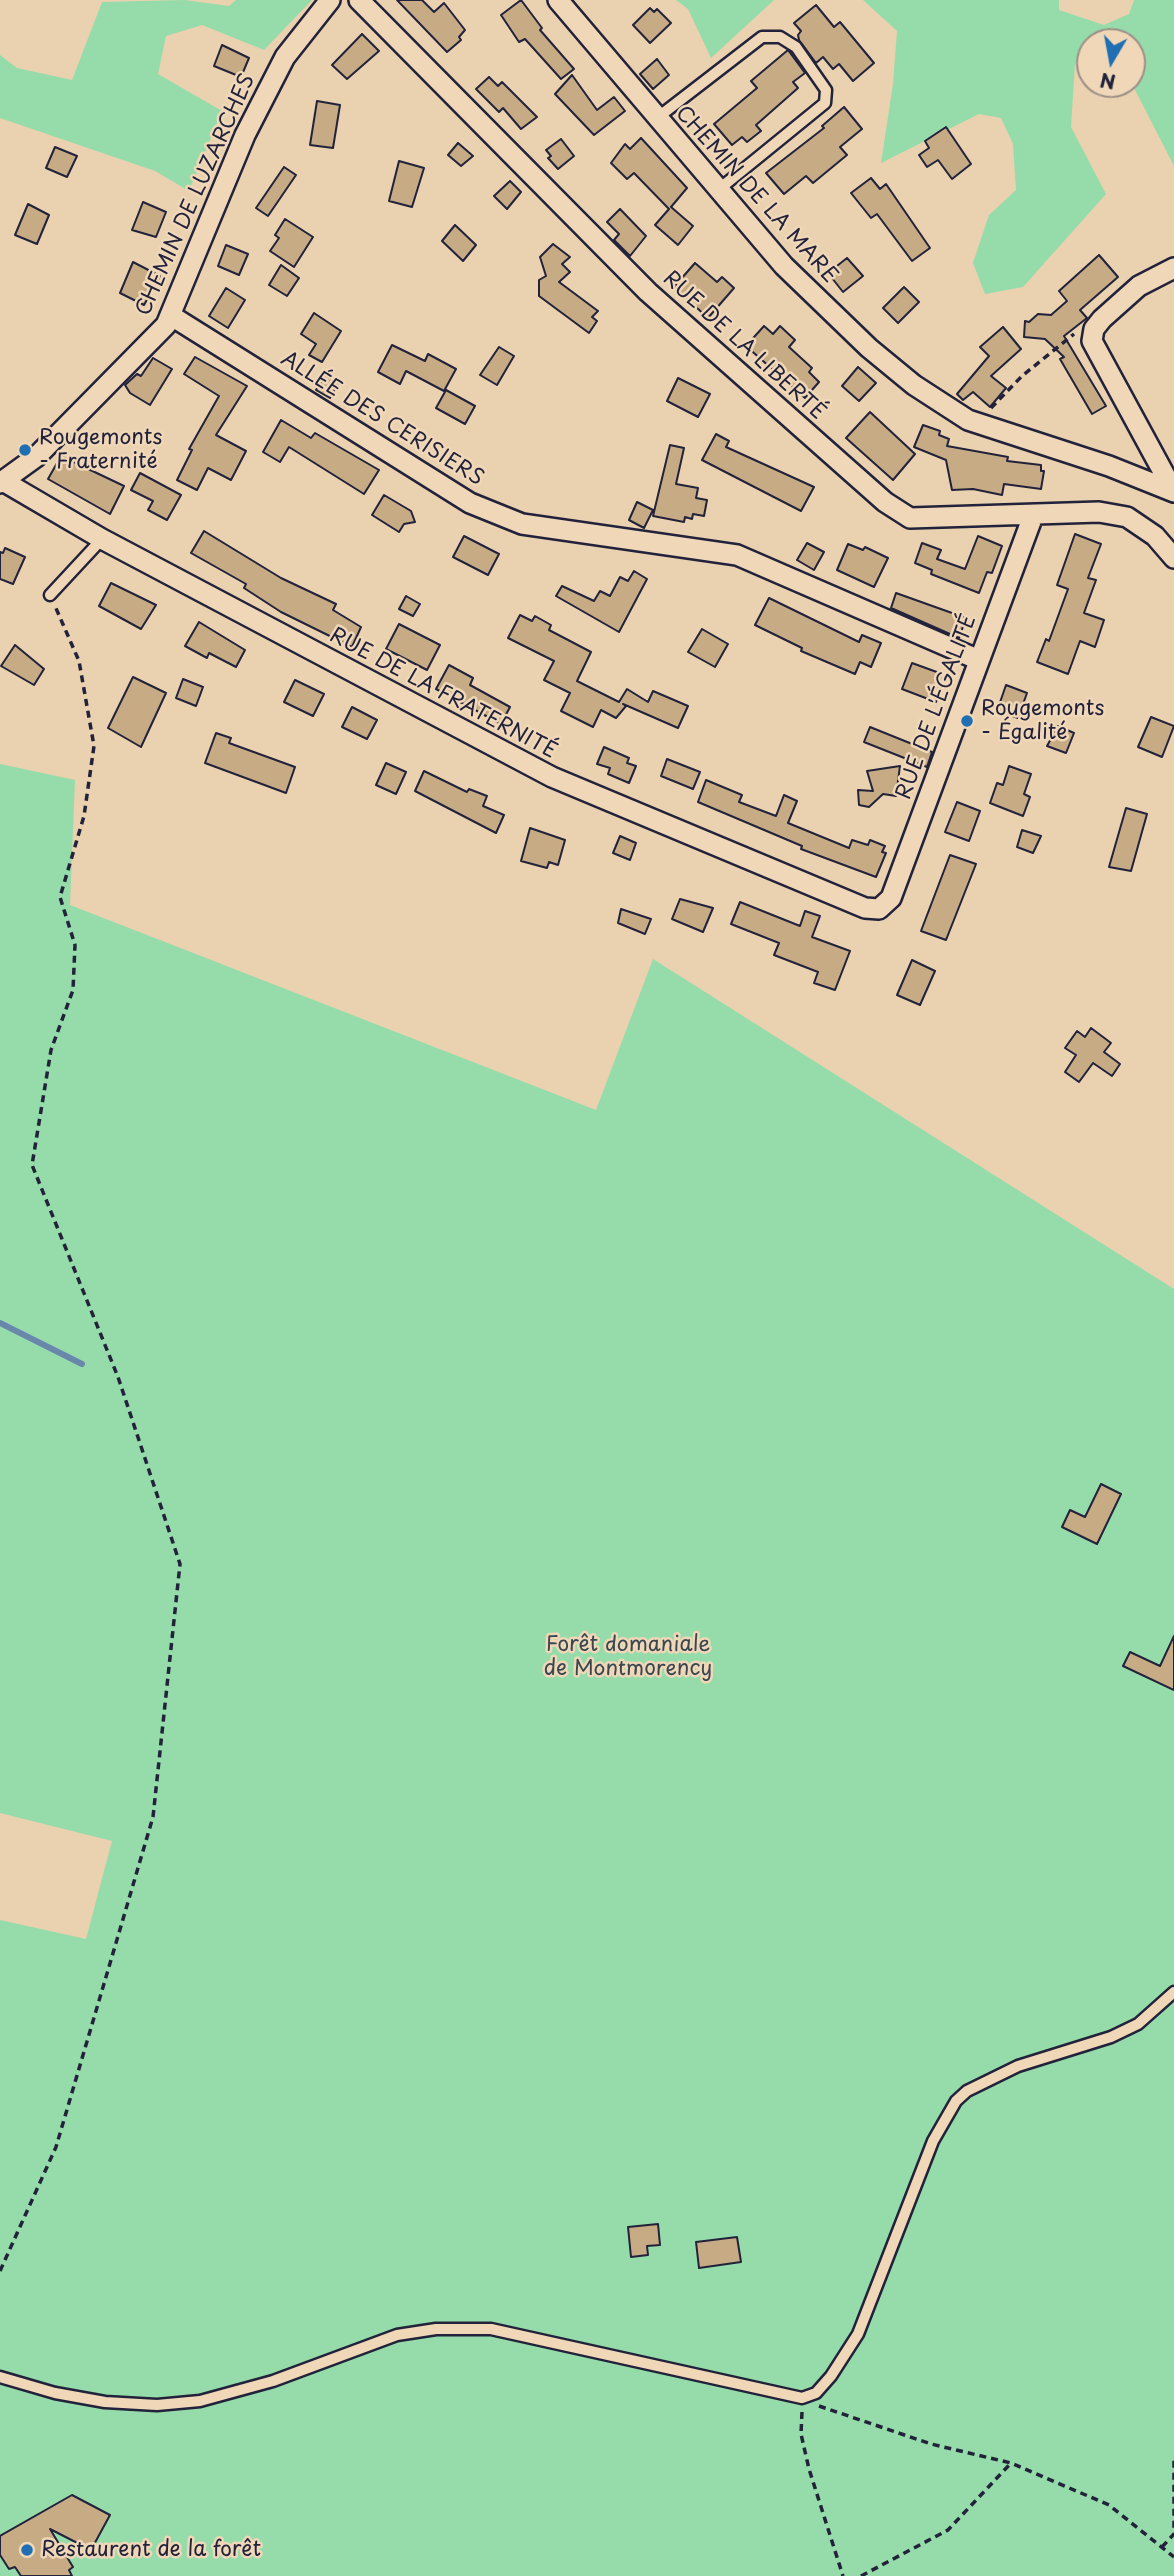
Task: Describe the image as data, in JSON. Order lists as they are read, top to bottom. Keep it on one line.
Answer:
{"streets":{"street":["CHEMIN DE LUZARCHES","CHEMIN DE LA MARE","RUE DE LA LIBERTÉ","ALLÉE DES CERISIERS","RUE DE LA FRATERNITÉ","RUE DE L'ÉGALITÉ"]},"crossings":[["CHEMIN DE LUZARCHES","ALLÉE DES CERISIERS"],["CHEMIN DE LUZARCHES","RUE DE LA FRATERNITÉ"],["RUE DE LA LIBERTÉ","RUE DE L'ÉGALITÉ"],["ALLÉE DES CERISIERS","RUE DE L'ÉGALITÉ"],["RUE DE LA FRATERNITÉ","RUE DE L'ÉGALITÉ"]],"parks":["Forêt domaniale de Montmorency"],"places":["Rougemonts - Fraternité","Rougemonts - Égalité","Restaurent de la forêt"],"north":"bottom"}
